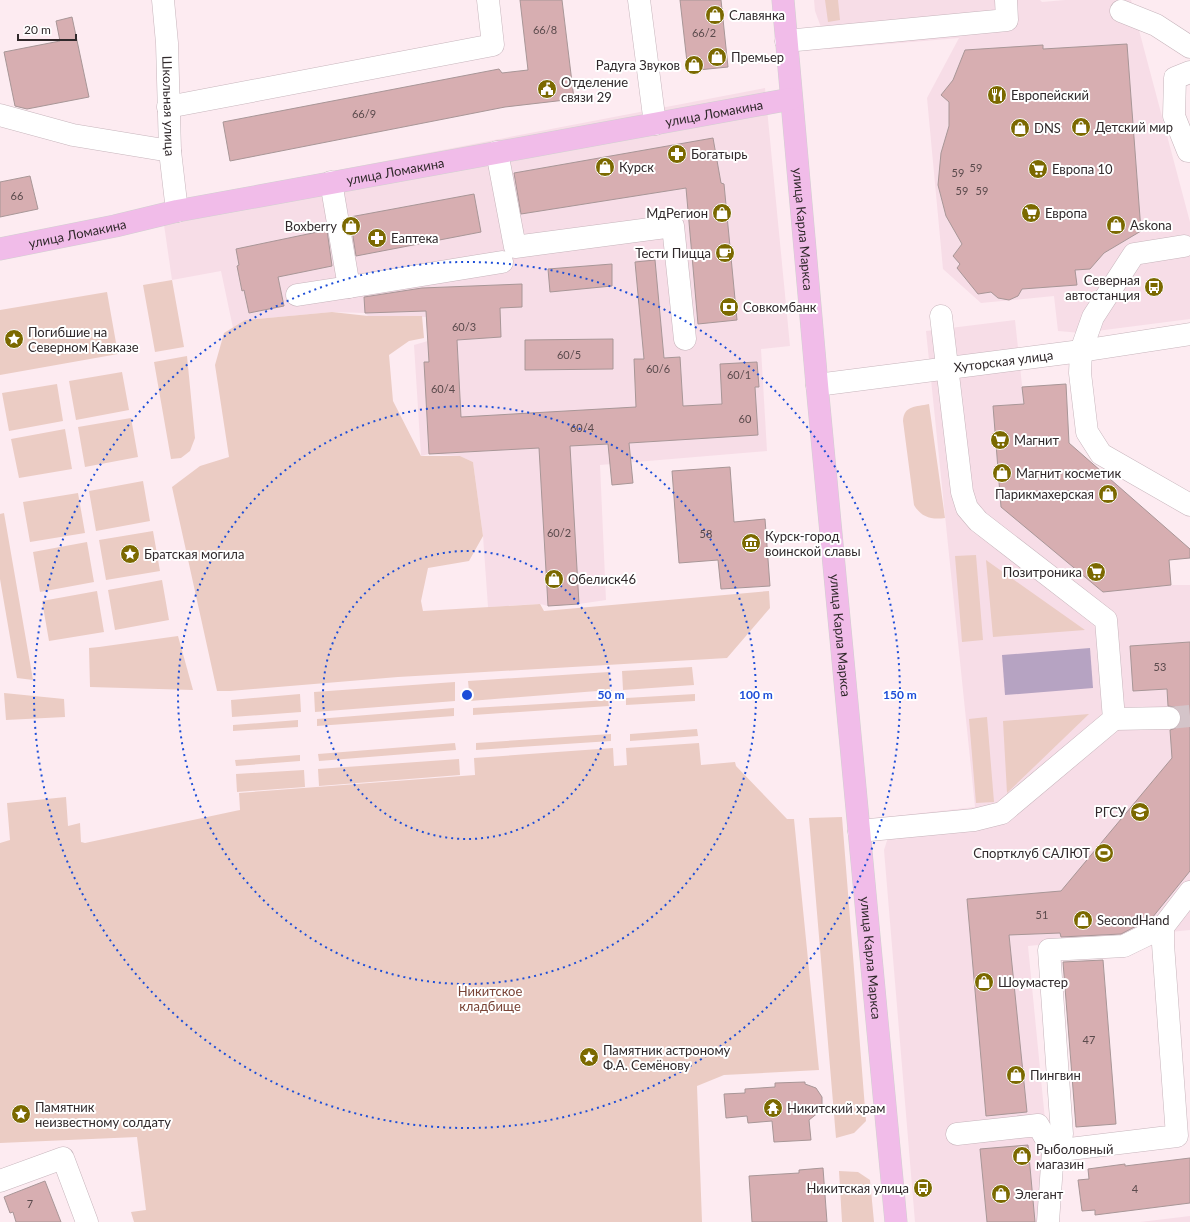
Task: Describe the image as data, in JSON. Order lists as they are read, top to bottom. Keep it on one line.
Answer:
{"streets":{"main road":["улица Ломакина","улица Карла Маркса"],"street":["Школьная улица","Хуторская улица"]},"crossings":[["Школьная улица","улица Ломакина"],["улица Ломакина","улица Карла Маркса"],["улица Карла Маркса","Хуторская улица"]],"parks":["Никитское кладбище"],"places":{"shop":["Славянка","Премьер","Радуга Звуков","Детский мир","DNS","Курск","МдРегион","Askona","Boxberry","Магнит косметик","Парикмахерская","Обелиск46","SecondHand","Шоумастер","Пингвин","Рыболовный магазин","Элегант"],"public building":["Отделение связи 29"],"restaurant":["Европейский"],"pharmacy":["Богатырь","Еаптека"],"supermarket":["Европа 10","Европа","Магнит","Позитроника"],"cafe":["Тести Пицца"],"bus stop":["Северная автостанция","Никитская улица"],"bank":["Совкомбанк"],"place":["Погибшие на Северном Кавказе","Братская могила","Памятник астроному Ф.А. Семёнову","Памятник неизвестному солдату"],"museum":["Курск-город воинской славы"],"school or university":["РГСУ"],"sports":["Спортклуб САЛЮТ"],"temple":["Никитский храм"]},"house_numbers":["66/8","66/2","66/9","59","59","59","59","66","60/3","60/5","60/6","60/1","60/4","60","60/4","60/2","58","53","51","47","4","7"],"scale_bar":"20 m","rings":["50 m","100 m","150 m"]}
